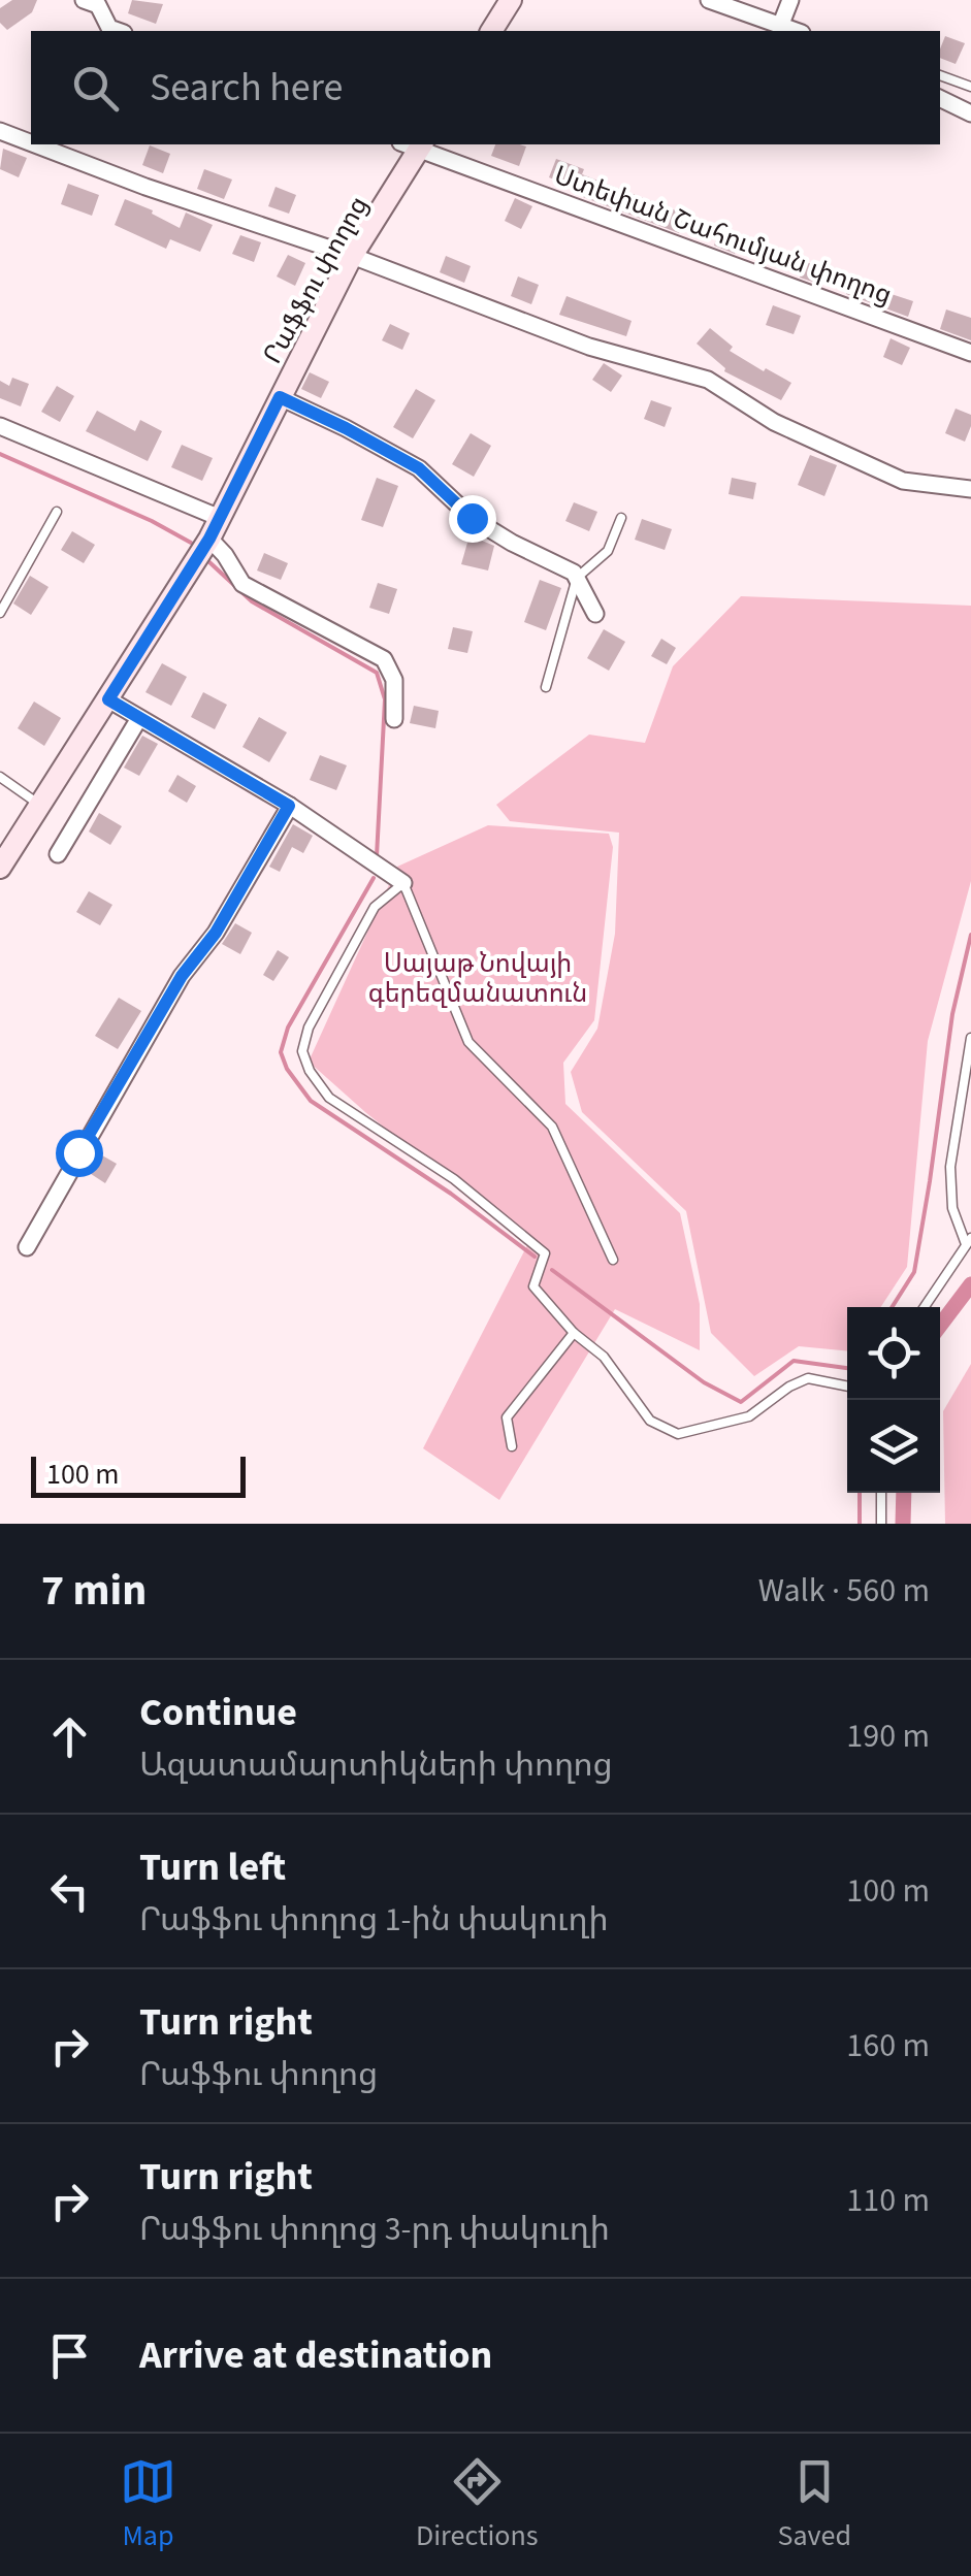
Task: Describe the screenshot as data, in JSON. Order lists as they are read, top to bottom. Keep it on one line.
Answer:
{"streets":{"main road":["Րաֆֆու փողոց"],"street":["Ստեփան Շահումյան փողոց"]},"crossings":[["Ստեփան Շահումյան փողոց","Րաֆֆու փողոց"]],"parks":["Սայաթ Նովայի գերեզմանատուն"],"scale_bar":"100 m","page":{"search":"Search here","scale":"100 m","heading":["7 min","Walk · 560 m"],"list":[["Continue","Ազատամարտիկների փողոց","190 m"],["Turn left","Րաֆֆու փողոց 1-ին փակուղի","100 m"],["Turn right","Րաֆֆու փողոց","160 m"],["Turn right","Րաֆֆու փողոց 3-րդ փակուղի","110 m"],"Arrive at destination"],"nav":["Map","Directions","Saved"]}}
